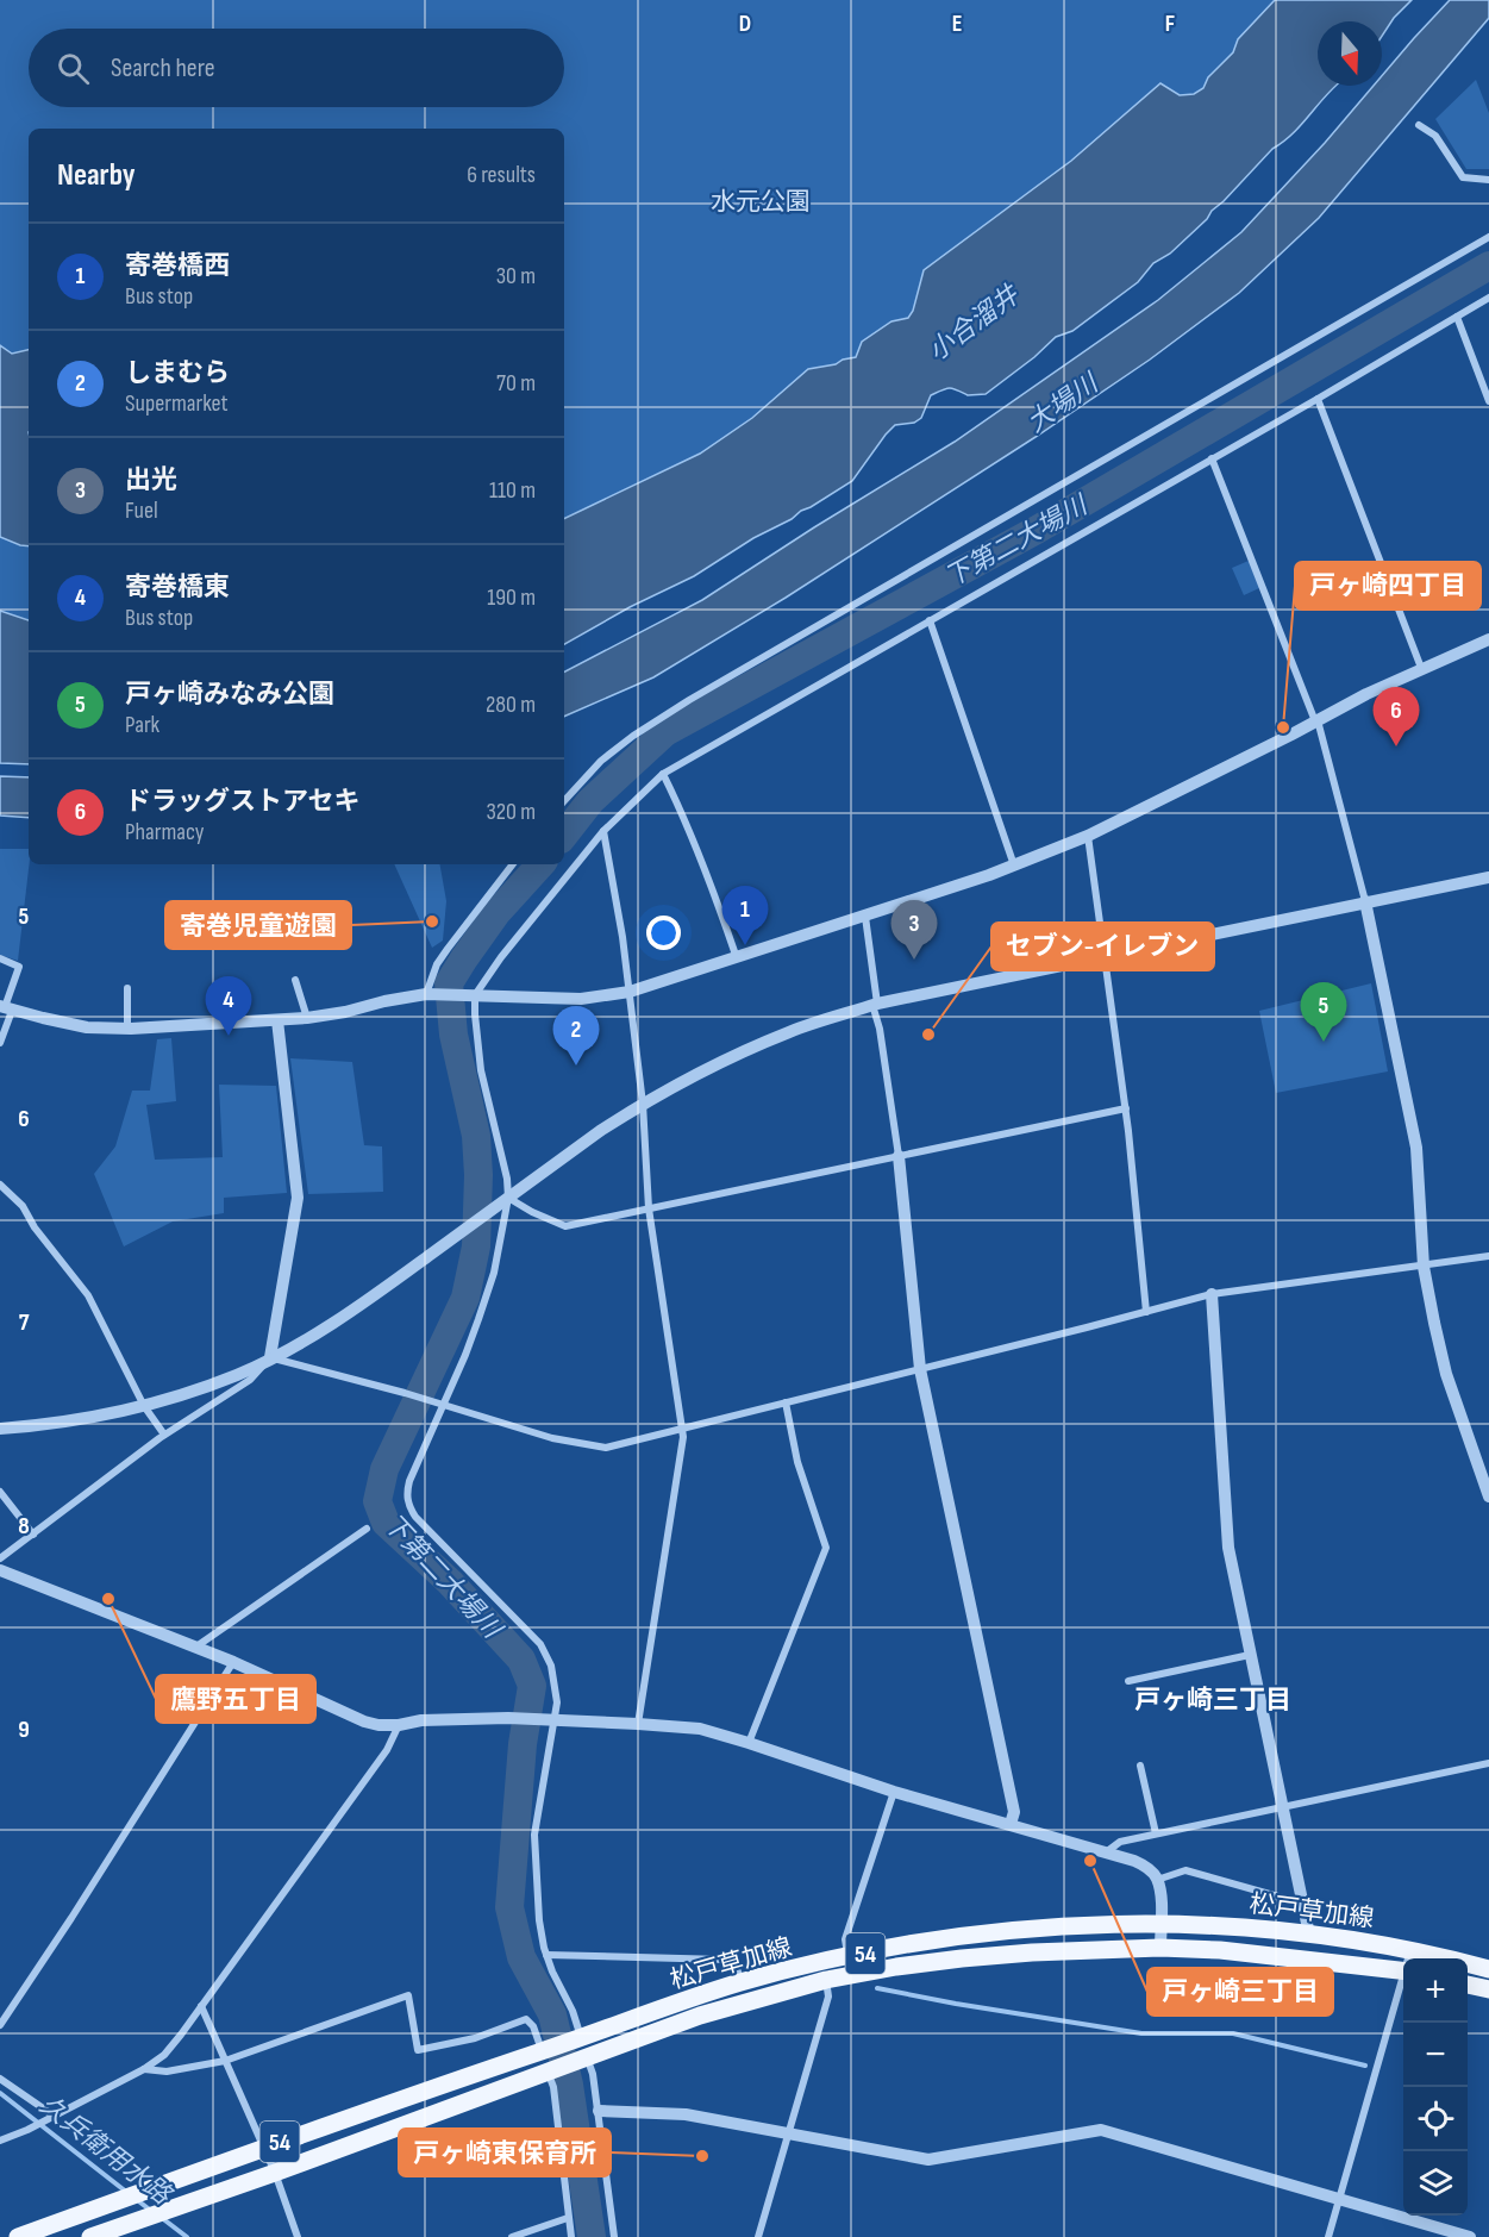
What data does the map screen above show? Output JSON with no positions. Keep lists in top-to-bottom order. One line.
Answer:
{"streets":{"main road":["松戸草加線","54"]},"districts":["戸ヶ崎三丁目"],"water":["小合溜井","大場川","下第二大場川","久兵衛用水路"],"parks":["水元公園"],"places":["戸ヶ崎四丁目","寄巻児童遊園","セブン-イレブン","鷹野五丁目","戸ヶ崎三丁目","戸ヶ崎東保育所"],"north":"bottom","page":{"search":"Search here","heading":["Nearby","6 results"],"list":[{"mark":"1","name":"寄巻橋西","note":"Bus stop","value":"30 m"},{"mark":"2","name":"しまむら","note":"Supermarket","value":"70 m"},{"mark":"3","name":"出光","note":"Fuel","value":"110 m"},{"mark":"4","name":"寄巻橋東","note":"Bus stop","value":"190 m"},{"mark":"5","name":"戸ヶ崎みなみ公園","note":"Park","value":"280 m"},{"mark":"6","name":"ドラッグストアセキ","note":"Pharmacy","value":"320 m"}],"pins":["6","1","3","4","5","2"],"map_buttons":["+","−"]},"grid":{"columns":["D","E","F"],"rows":["5","6","7","8","9"]}}
